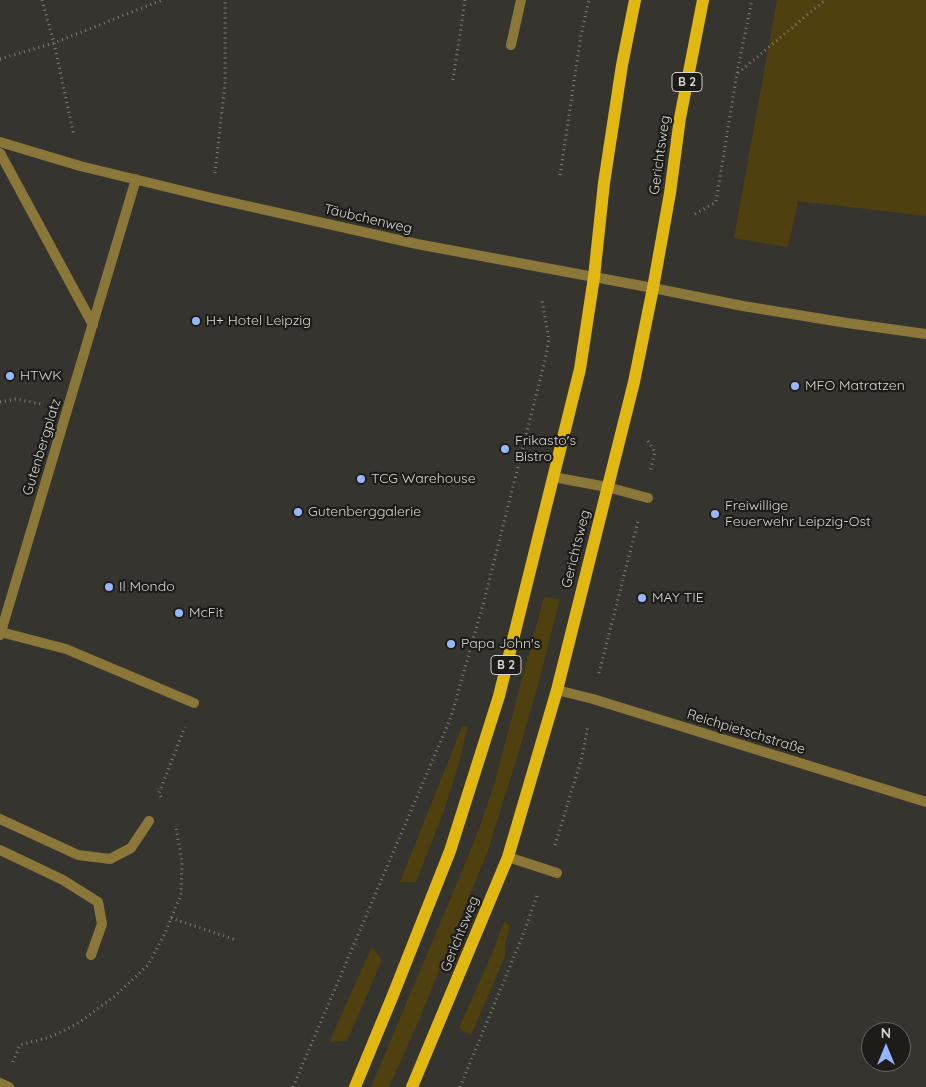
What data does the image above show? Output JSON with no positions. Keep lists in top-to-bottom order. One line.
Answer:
{"streets":{"main road":["B 2","Gerichtsweg"],"street":["Täubchenweg","Gutenbergplatz","Reichpietschstraße"]},"crossings":[["B 2","Täubchenweg"],["Gerichtsweg","Täubchenweg"],["Gerichtsweg","Reichpietschstraße"],["Täubchenweg","Gutenbergplatz"]],"places":["H+ Hotel Leipzig","HTWK","MFO Matratzen","Frikasto's Bistro","TCG Warehouse","Gutenberggalerie","Freiwillige Feuerwehr Leipzig-Ost","Il Mondo","MAY TIE","McFit","Papa John's"],"north":"top"}
